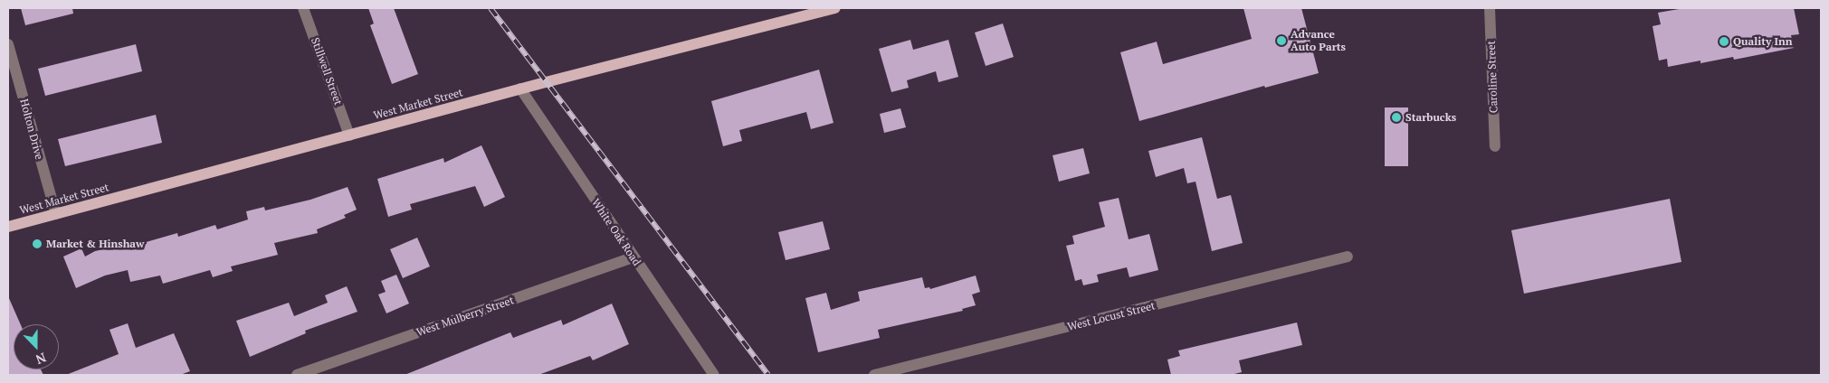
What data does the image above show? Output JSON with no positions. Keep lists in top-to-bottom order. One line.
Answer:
{"streets":{"main road":["West Market Street"],"street":["Stillwell Street","Caroline Street","Holton Drive","White Oak Road","West Mulberry Street","West Locust Street"]},"crossings":[["Stillwell Street","West Market Street"],["West Market Street","Holton Drive"],["West Market Street","White Oak Road"],["White Oak Road","West Mulberry Street"]],"places":["Advance Auto Parts","Quality Inn","Starbucks","Market & Hinshaw"],"north":"bottom"}
